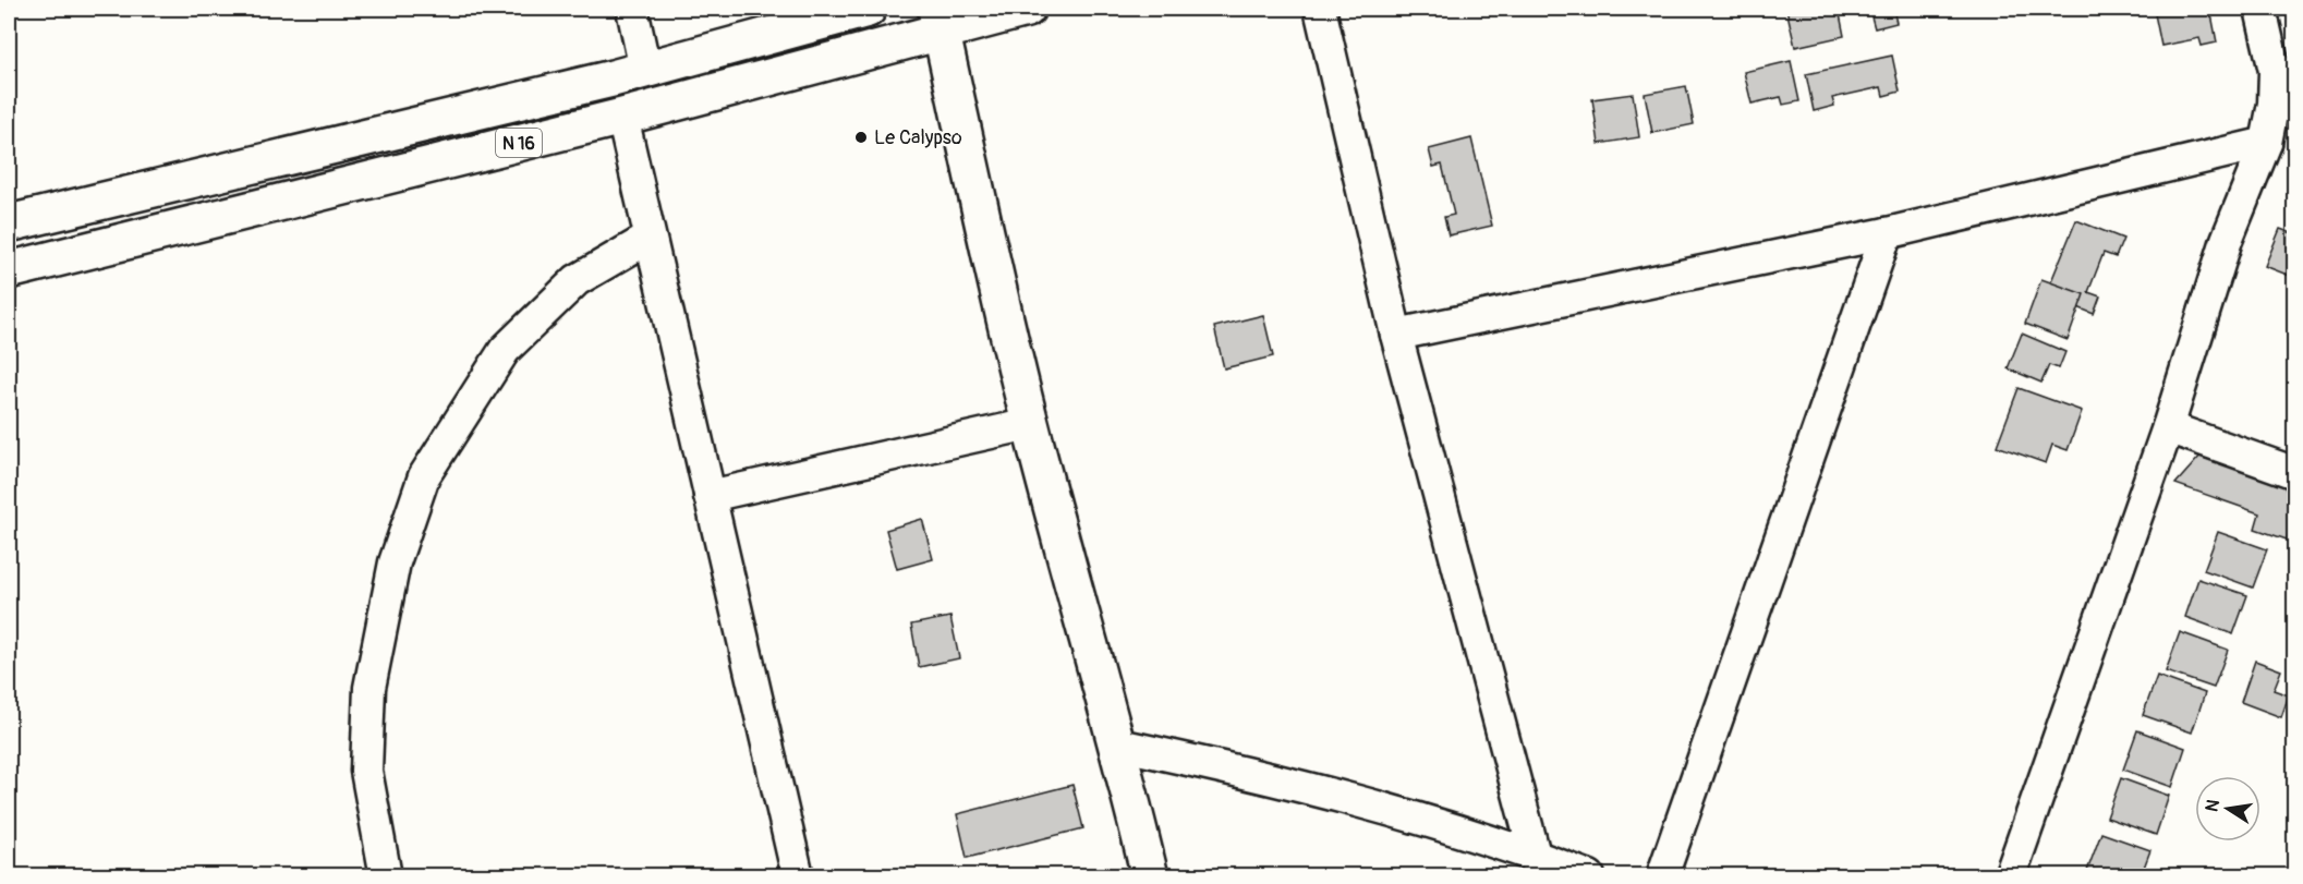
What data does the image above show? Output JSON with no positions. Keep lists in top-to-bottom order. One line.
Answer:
{"streets":{"main road":["N 16"]},"places":["Le Calypso"],"north":"left"}
